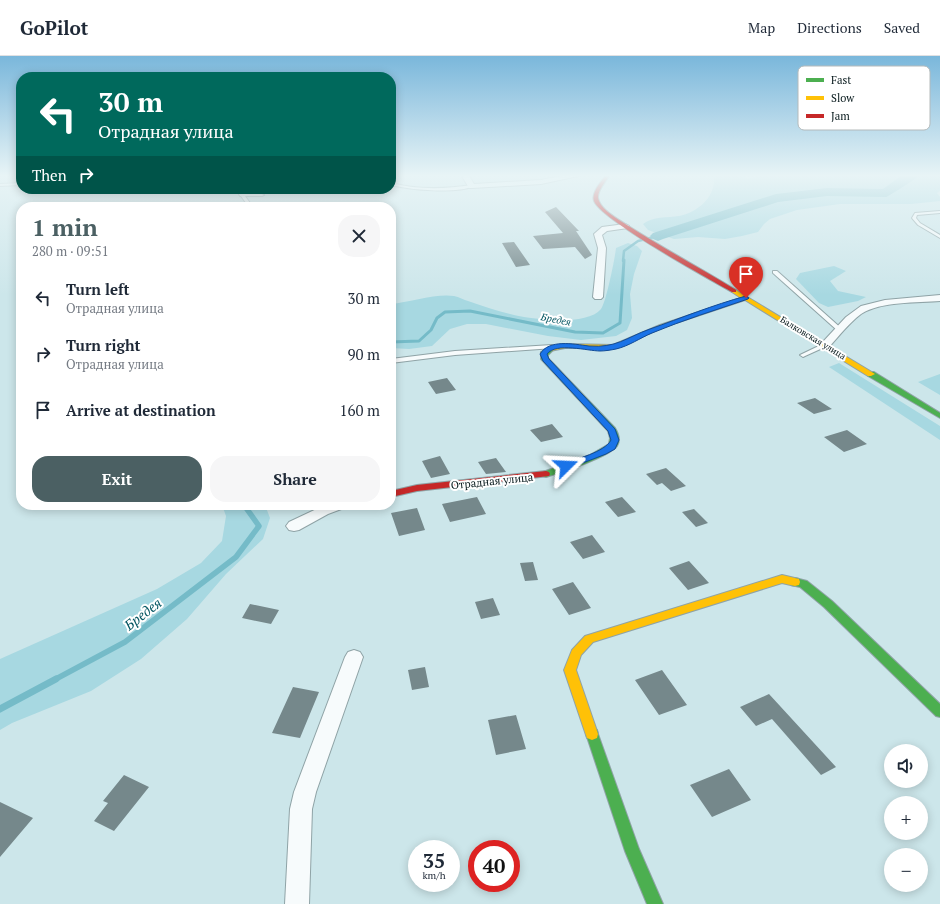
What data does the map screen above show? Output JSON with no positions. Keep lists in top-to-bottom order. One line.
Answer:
{"streets":{"street":["Балковская улица","Отрадная улица"]},"water":["Бредея"],"legend":["Fast","Slow","Jam"],"page":{"header":"GoPilot","nav":["Map","Directions","Saved"],"turn":["30 m","Отрадная улица"],"then":"Then","heading":["1 min","280 m · 09:51"],"list":[{"name":"Turn left","note":"Отрадная улица","value":"30 m"},{"name":"Turn right","note":"Отрадная улица","value":"90 m"},{"name":"Arrive at destination","value":"160 m"}],"buttons":["Exit","Share"],"map_buttons":["+","−"],"speed":"35 km/h","limit":"40"}}
